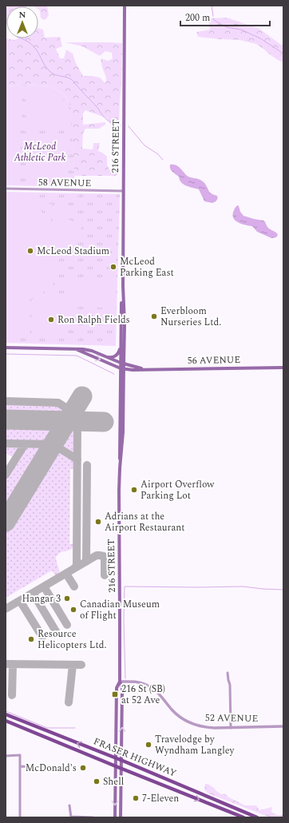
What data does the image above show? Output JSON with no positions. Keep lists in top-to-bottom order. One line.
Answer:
{"streets":{"main road":["216 STREET","56 AVENUE","FRASER HIGHWAY"],"street":["58 AVENUE","52 AVENUE"]},"crossings":[["216 STREET","58 AVENUE"],["216 STREET","56 AVENUE"],["216 STREET","52 AVENUE"],["216 STREET","FRASER HIGHWAY"]],"parks":["McLeod Athletic Park"],"places":{"other":["McLeod Stadium","McLeod Parking East","Everbloom Nurseries Ltd.","Ron Ralph Fields","Airport Overflow Parking Lot","Adrians at the Airport Restaurant","Hangar 3","Canadian Museum of Flight","Resource Helicopters Ltd.","Travelodge by Wyndham Langley","McDonald's","Shell","7-Eleven"],"transit":["216 St (SB) at 52 Ave"]},"scale_bar":"200 m","north":"top"}
